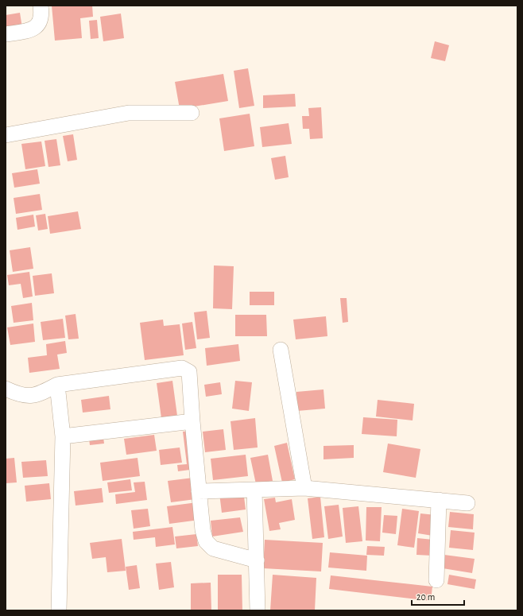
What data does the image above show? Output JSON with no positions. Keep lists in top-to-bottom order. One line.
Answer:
{"scale_bar":"20 m"}
